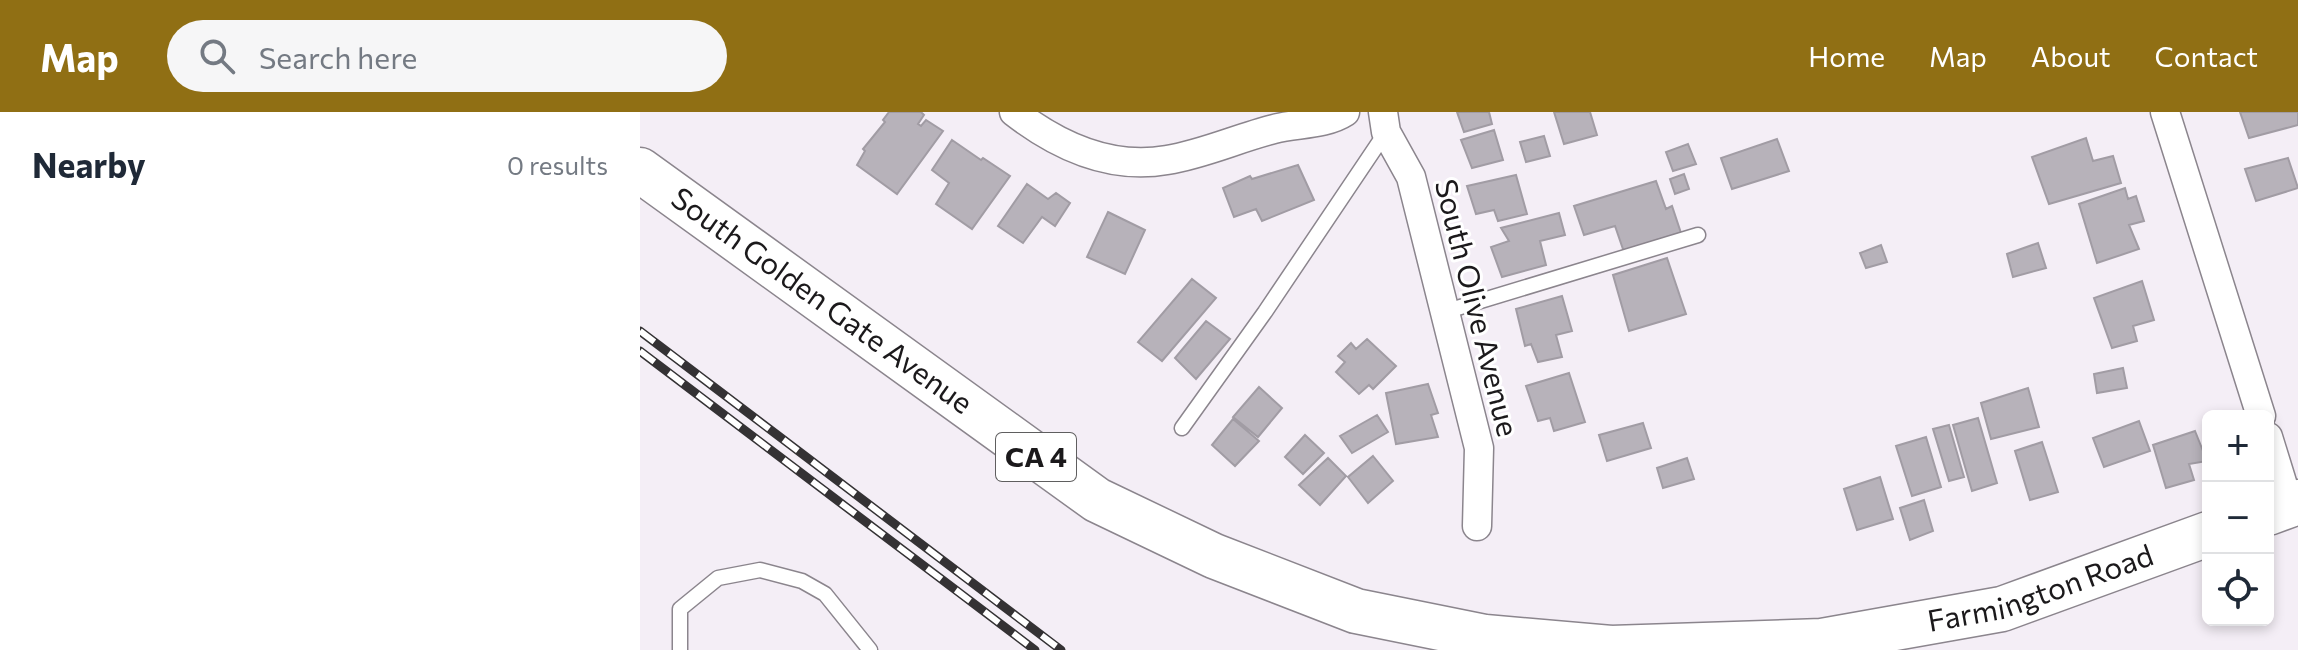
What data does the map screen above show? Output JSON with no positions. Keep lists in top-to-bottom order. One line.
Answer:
{"streets":{"main road":["South Golden Gate Avenue","CA 4","Farmington Road"],"street":["South Olive Avenue"]},"crossings":[["South Golden Gate Avenue","Farmington Road"]],"page":{"header":"Map","search":"Search here","nav":["Home","Map","About","Contact"],"heading":["Nearby","0 results"],"map_buttons":["+","−"]}}
